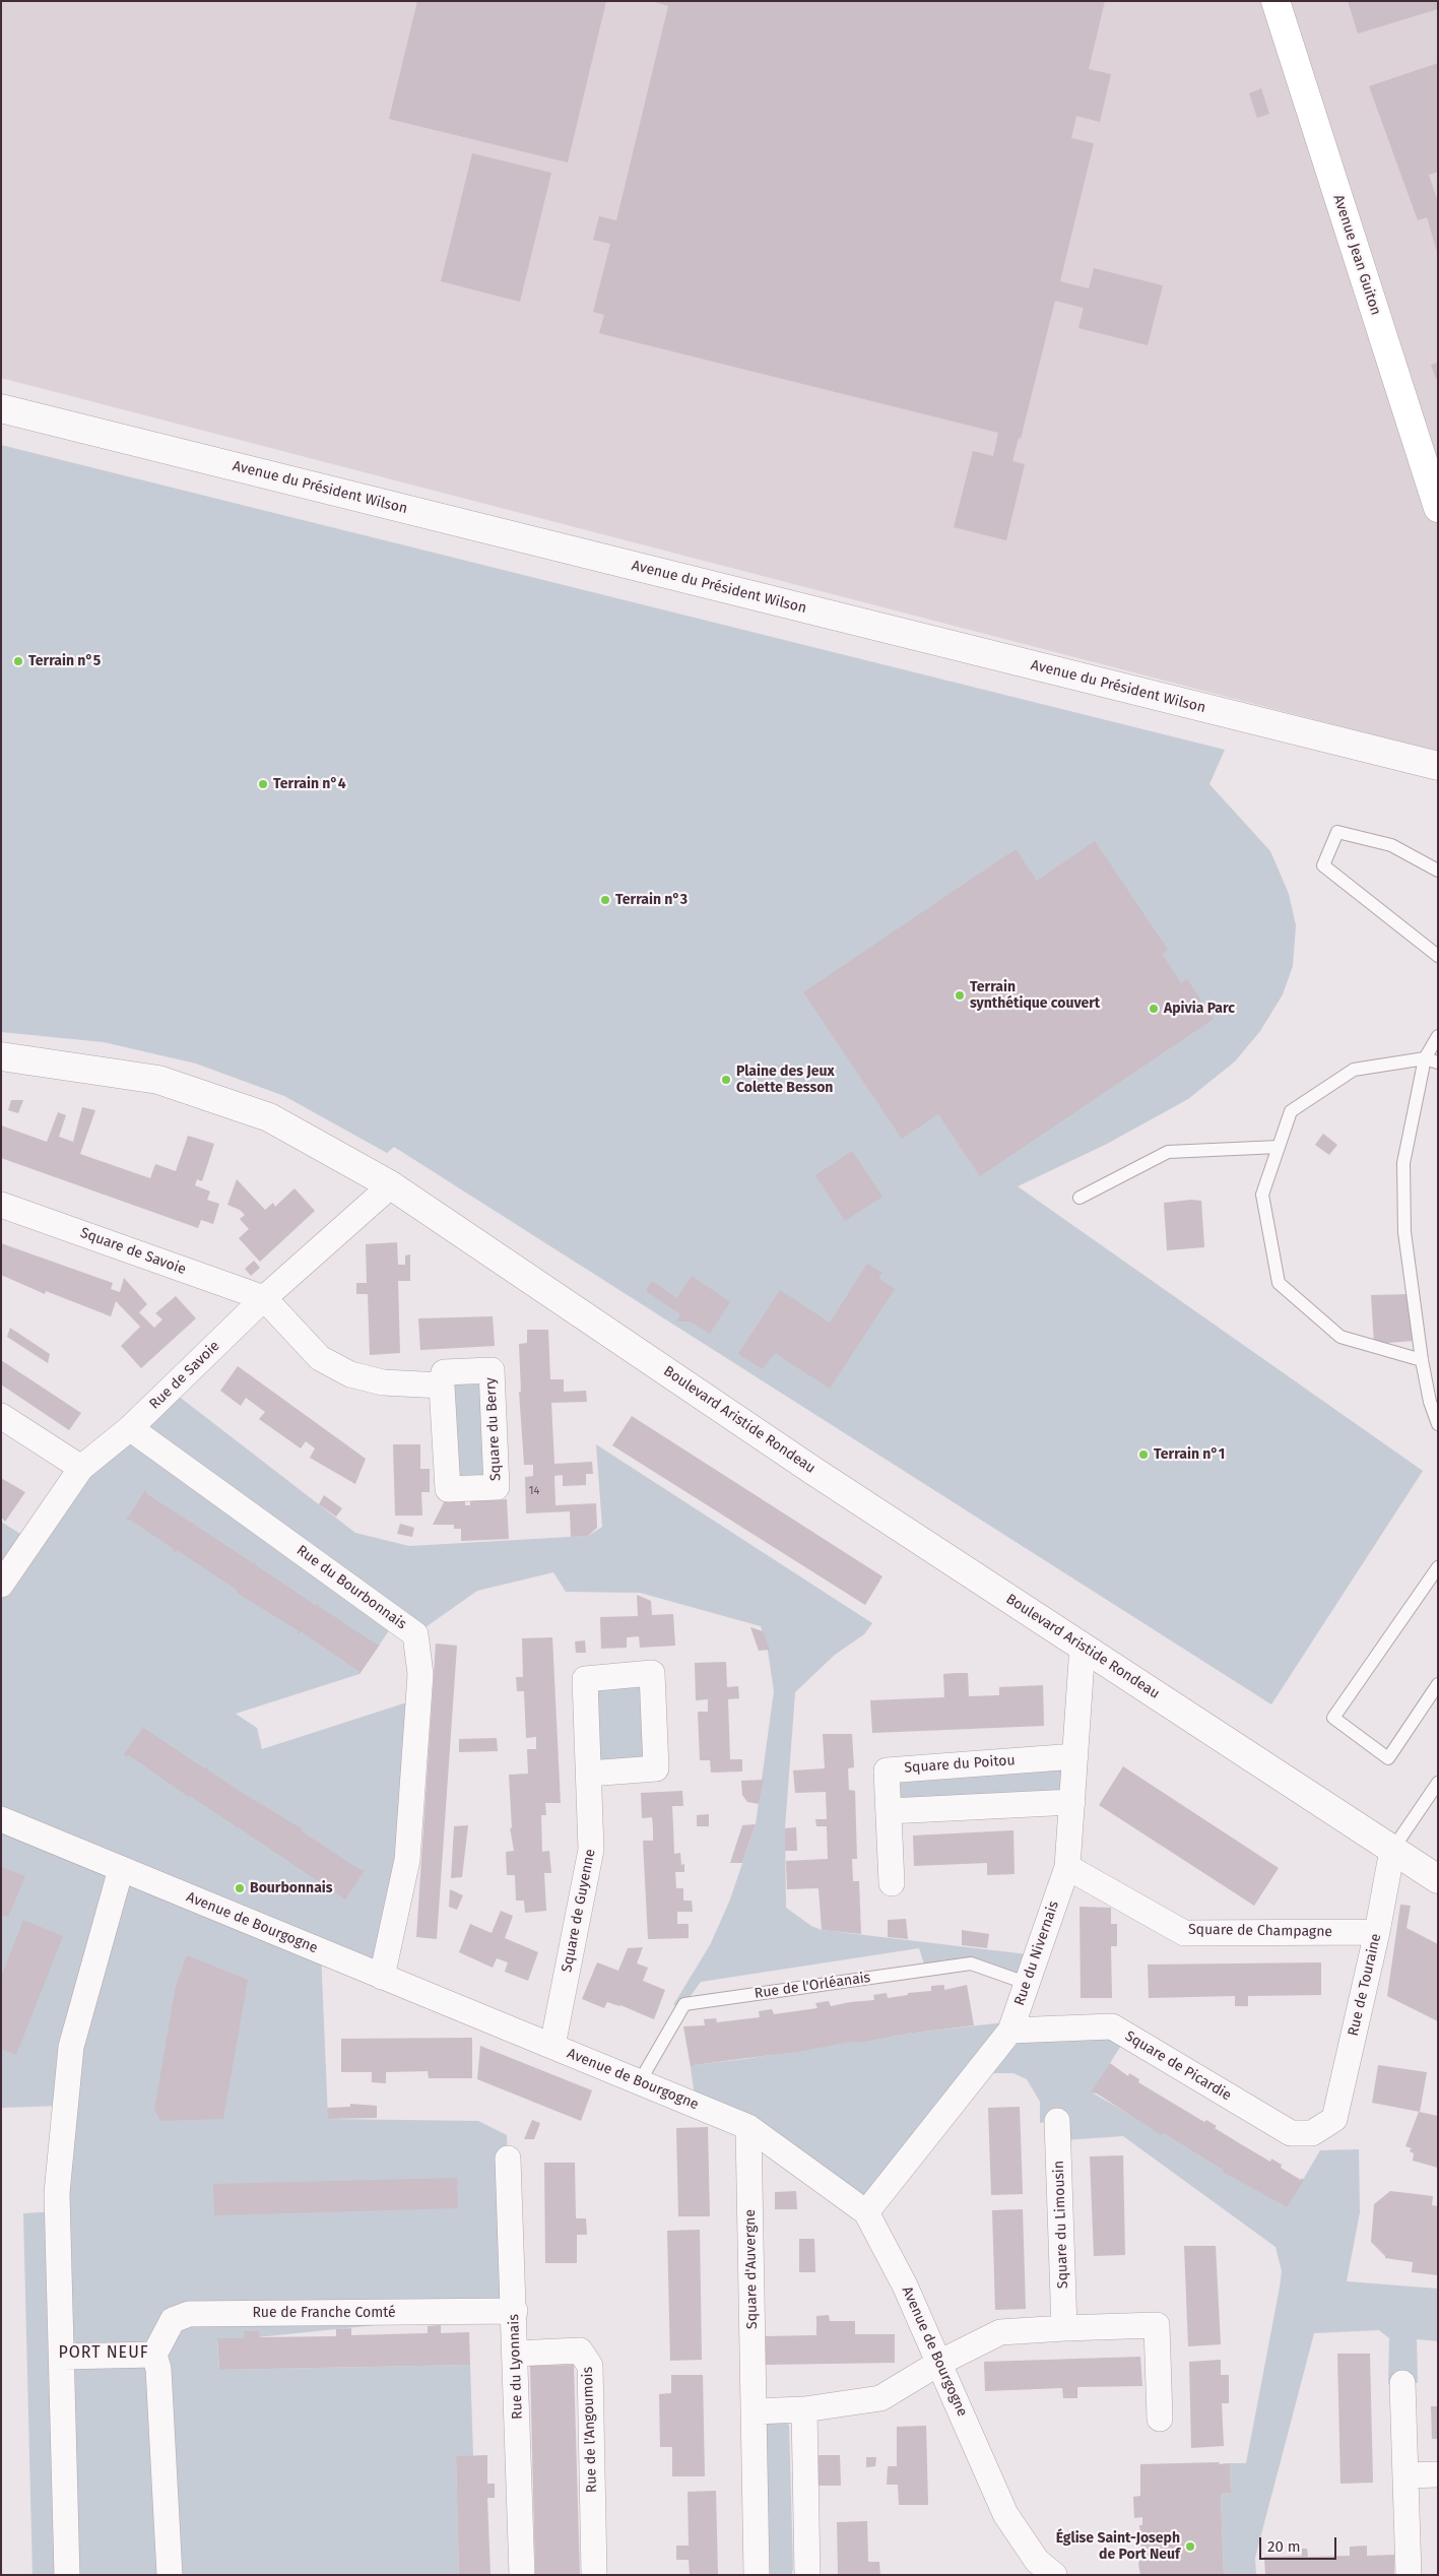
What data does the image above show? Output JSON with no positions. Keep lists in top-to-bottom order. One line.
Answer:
{"streets":{"main road":["Avenue Jean Guiton"],"street":["Avenue du Président Wilson","Square de Savoie","Rue de Savoie","Boulevard Aristide Rondeau","Square du Berry","Rue du Bourbonnais","Square du Poitou","Square de Guyenne","Avenue de Bourgogne","Square de Champagne","Rue du Nivernais","Rue de Touraine","Square de Picardie","Square du Limousin","Square d'Auvergne","Rue de Franche Comté","Rue du Lyonnais","Rue de l'Angoumois"],"lane":["Rue de l'Orléanais"]},"crossings":[["Square de Savoie","Rue de Savoie"],["Rue de Savoie","Boulevard Aristide Rondeau"],["Rue de Savoie","Rue du Bourbonnais"],["Boulevard Aristide Rondeau","Rue du Nivernais"],["Boulevard Aristide Rondeau","Rue de Touraine"],["Rue du Bourbonnais","Avenue de Bourgogne"],["Square du Poitou","Rue du Nivernais"],["Square de Guyenne","Avenue de Bourgogne"],["Avenue de Bourgogne","Rue du Nivernais"],["Avenue de Bourgogne","Rue de l'Orléanais"],["Avenue de Bourgogne","Square d'Auvergne"],["Square de Champagne","Rue du Nivernais"],["Square de Champagne","Rue de Touraine"],["Rue du Nivernais","Rue de l'Orléanais"],["Rue du Nivernais","Square de Picardie"],["Rue de Touraine","Square de Picardie"],["Rue de Franche Comté","Rue du Lyonnais"],["Rue du Lyonnais","Rue de l'Angoumois"]],"districts":["PORT NEUF"],"places":["Terrain n°5","Terrain n°4","Terrain n°3","Terrain synthétique couvert","Apivia Parc","Plaine des Jeux Colette Besson","Terrain n°1","Bourbonnais","Église Saint-Joseph de Port Neuf"],"house_numbers":["14"],"scale_bar":"20 m"}
